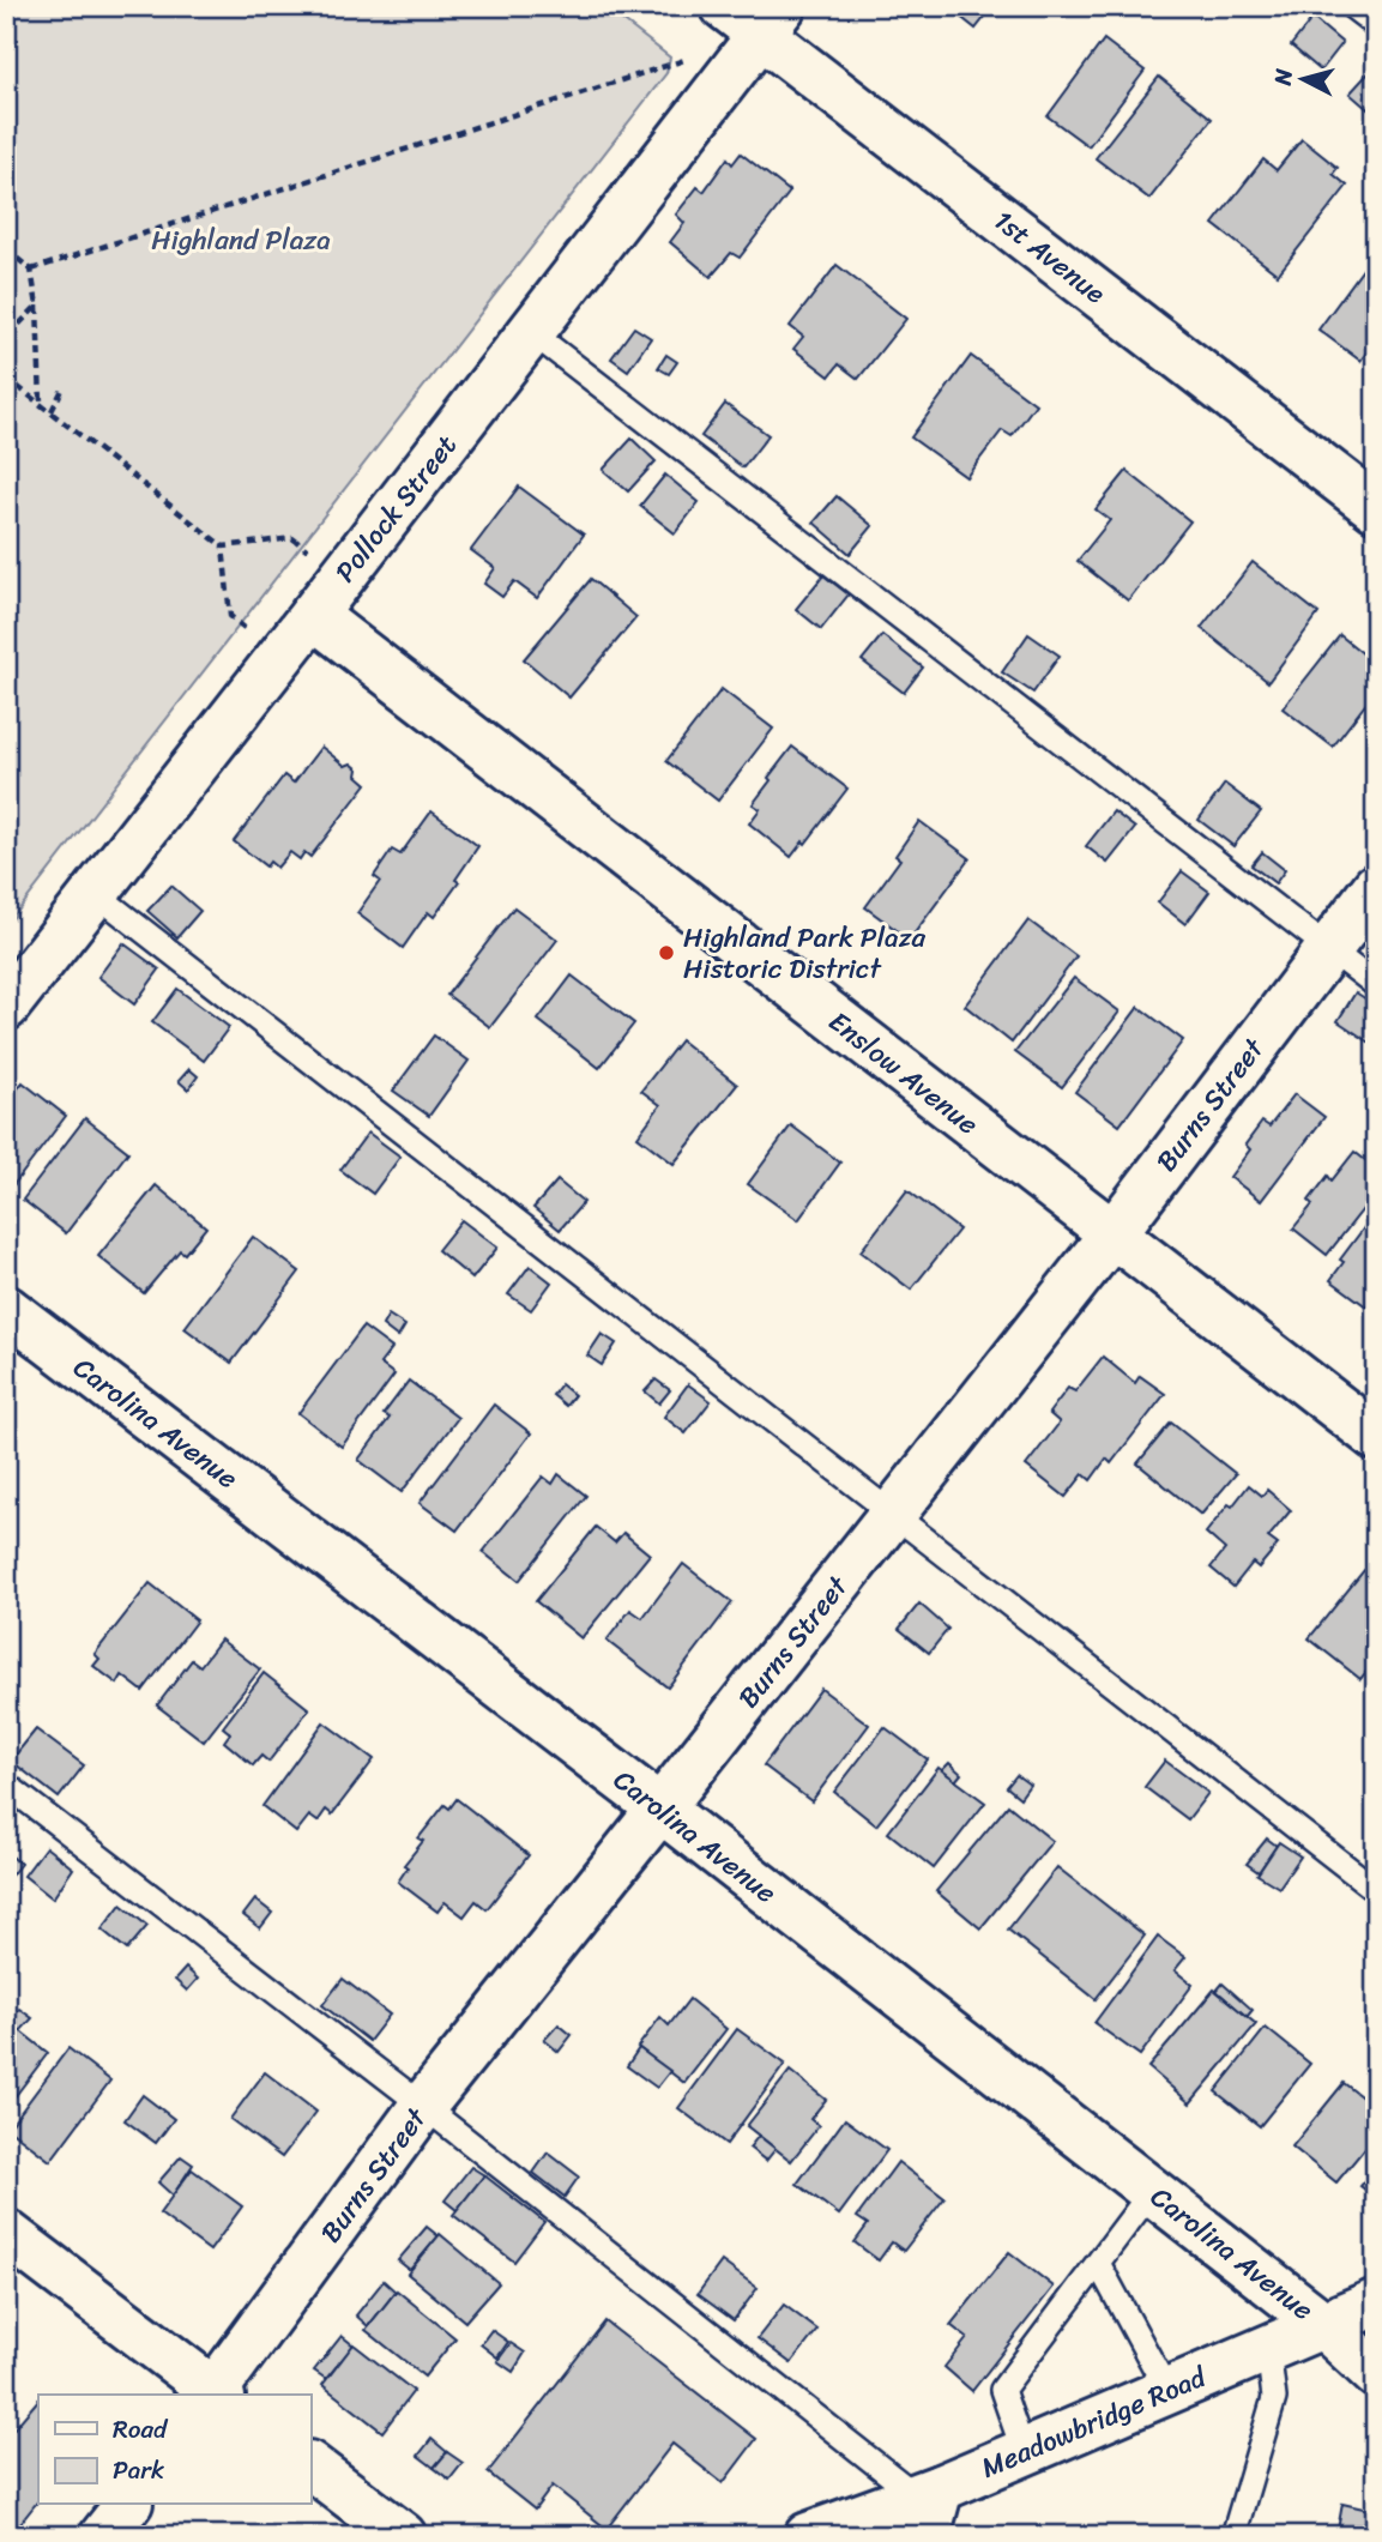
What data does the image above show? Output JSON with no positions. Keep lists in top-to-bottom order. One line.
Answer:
{"streets":{"street":["1st Avenue","Pollock Street","Enslow Avenue","Burns Street","Carolina Avenue","Meadowbridge Road"]},"crossings":[["1st Avenue","Pollock Street"],["Pollock Street","Enslow Avenue"],["Enslow Avenue","Burns Street"],["Burns Street","Carolina Avenue"],["Carolina Avenue","Meadowbridge Road"]],"parks":["Highland Plaza"],"places":["Highland Park Plaza Historic District"],"legend":["Road","Park"],"north":"left"}
